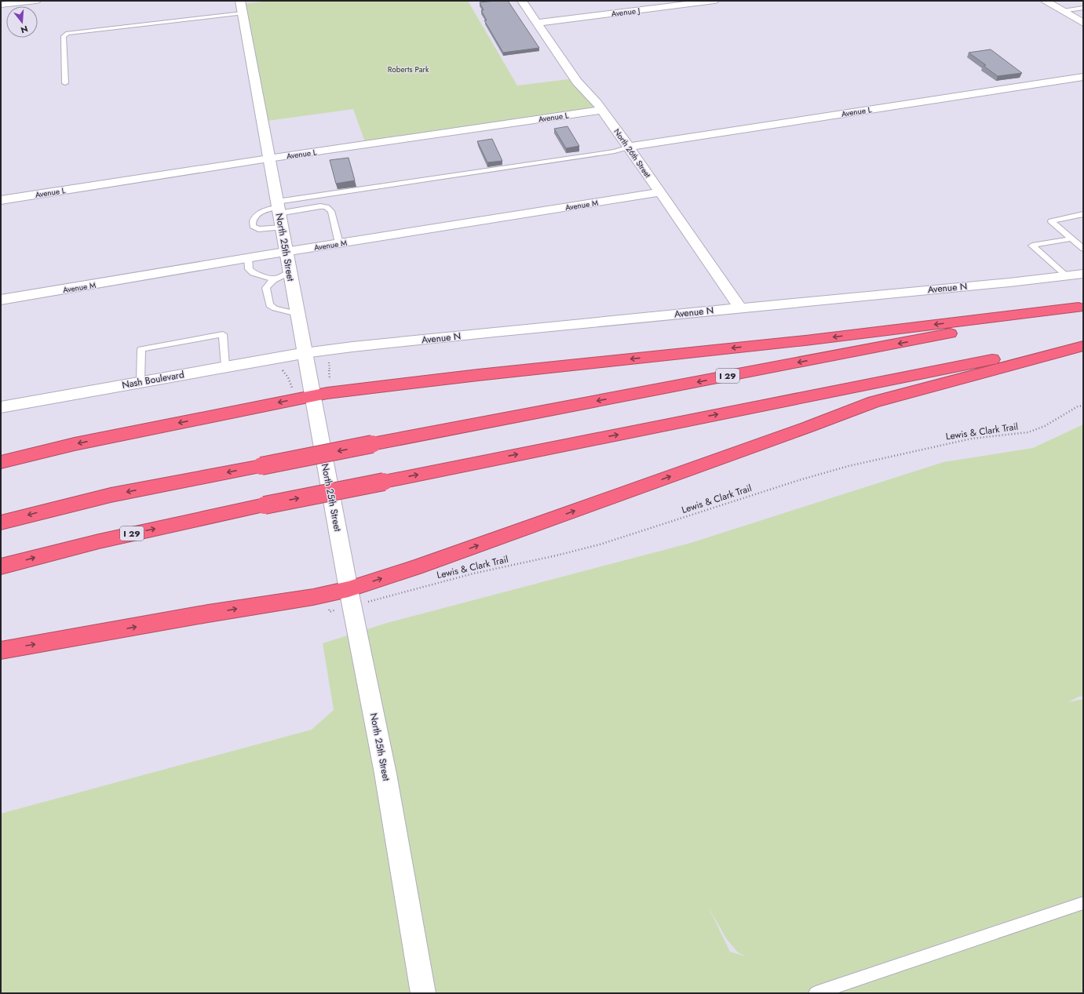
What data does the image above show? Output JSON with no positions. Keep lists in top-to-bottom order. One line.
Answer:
{"streets":{"highway":["I 29"],"street":["Avenue J","Avenue L","North 26th Street","Avenue M","North 25th Street","Avenue N","Nash Boulevard"],"path":["Lewis & Clark Trail"]},"crossings":[["Avenue J","North 26th Street"],["Avenue L","North 26th Street"],["Avenue L","North 25th Street"],["North 26th Street","Avenue M"],["North 26th Street","Avenue N"],["Avenue M","North 25th Street"],["North 25th Street","Avenue N"],["North 25th Street","Nash Boulevard"],["North 25th Street","Lewis & Clark Trail"],["Avenue N","Nash Boulevard"]],"parks":["Roberts Park"],"north":"bottom"}
